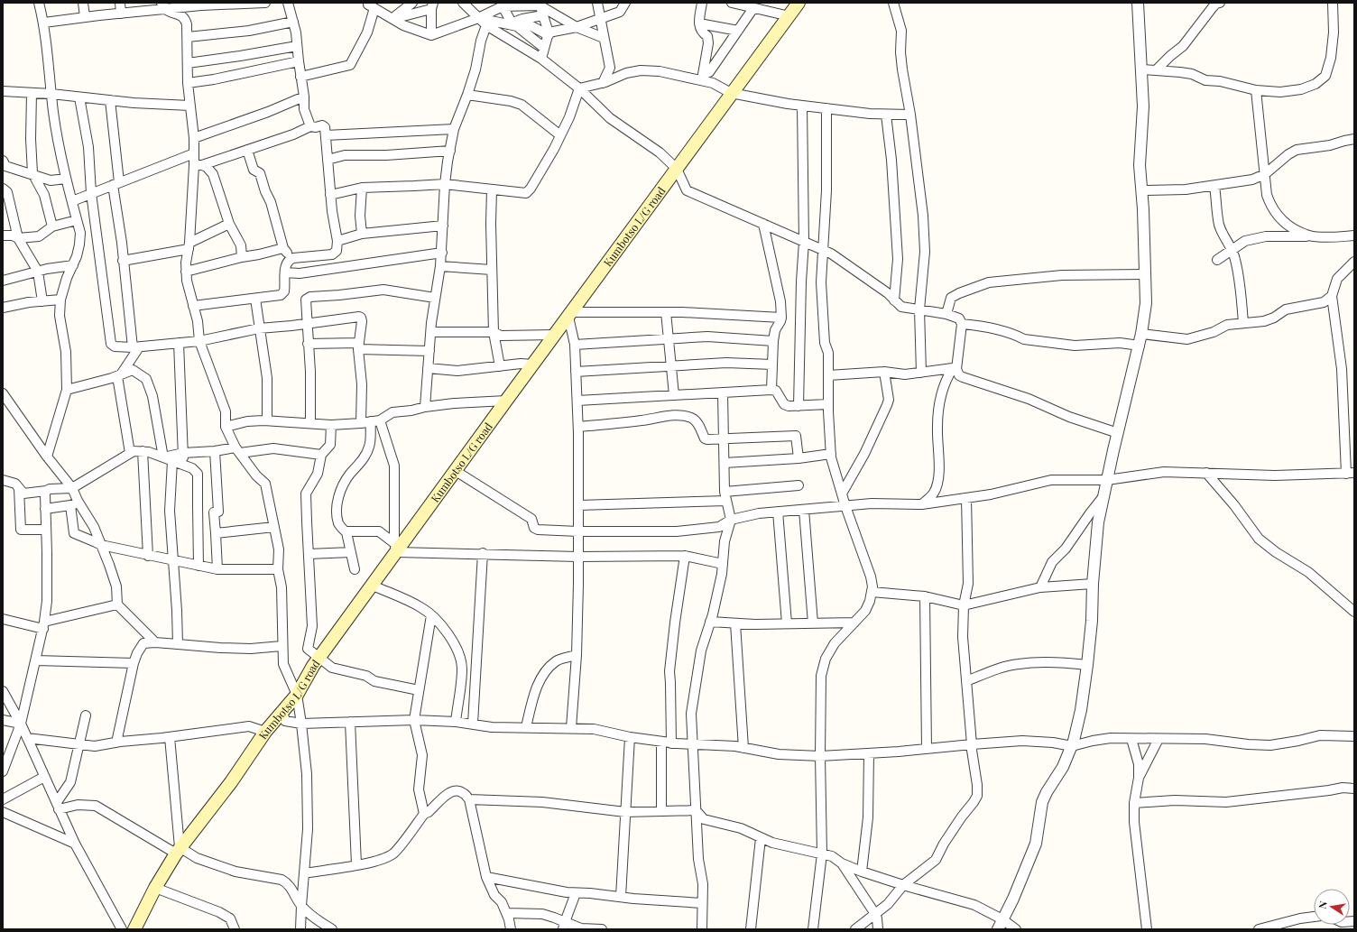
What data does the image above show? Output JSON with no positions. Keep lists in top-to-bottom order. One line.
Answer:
{"streets":{"main road":["Kumbotso L/G road"]},"north":"left"}
